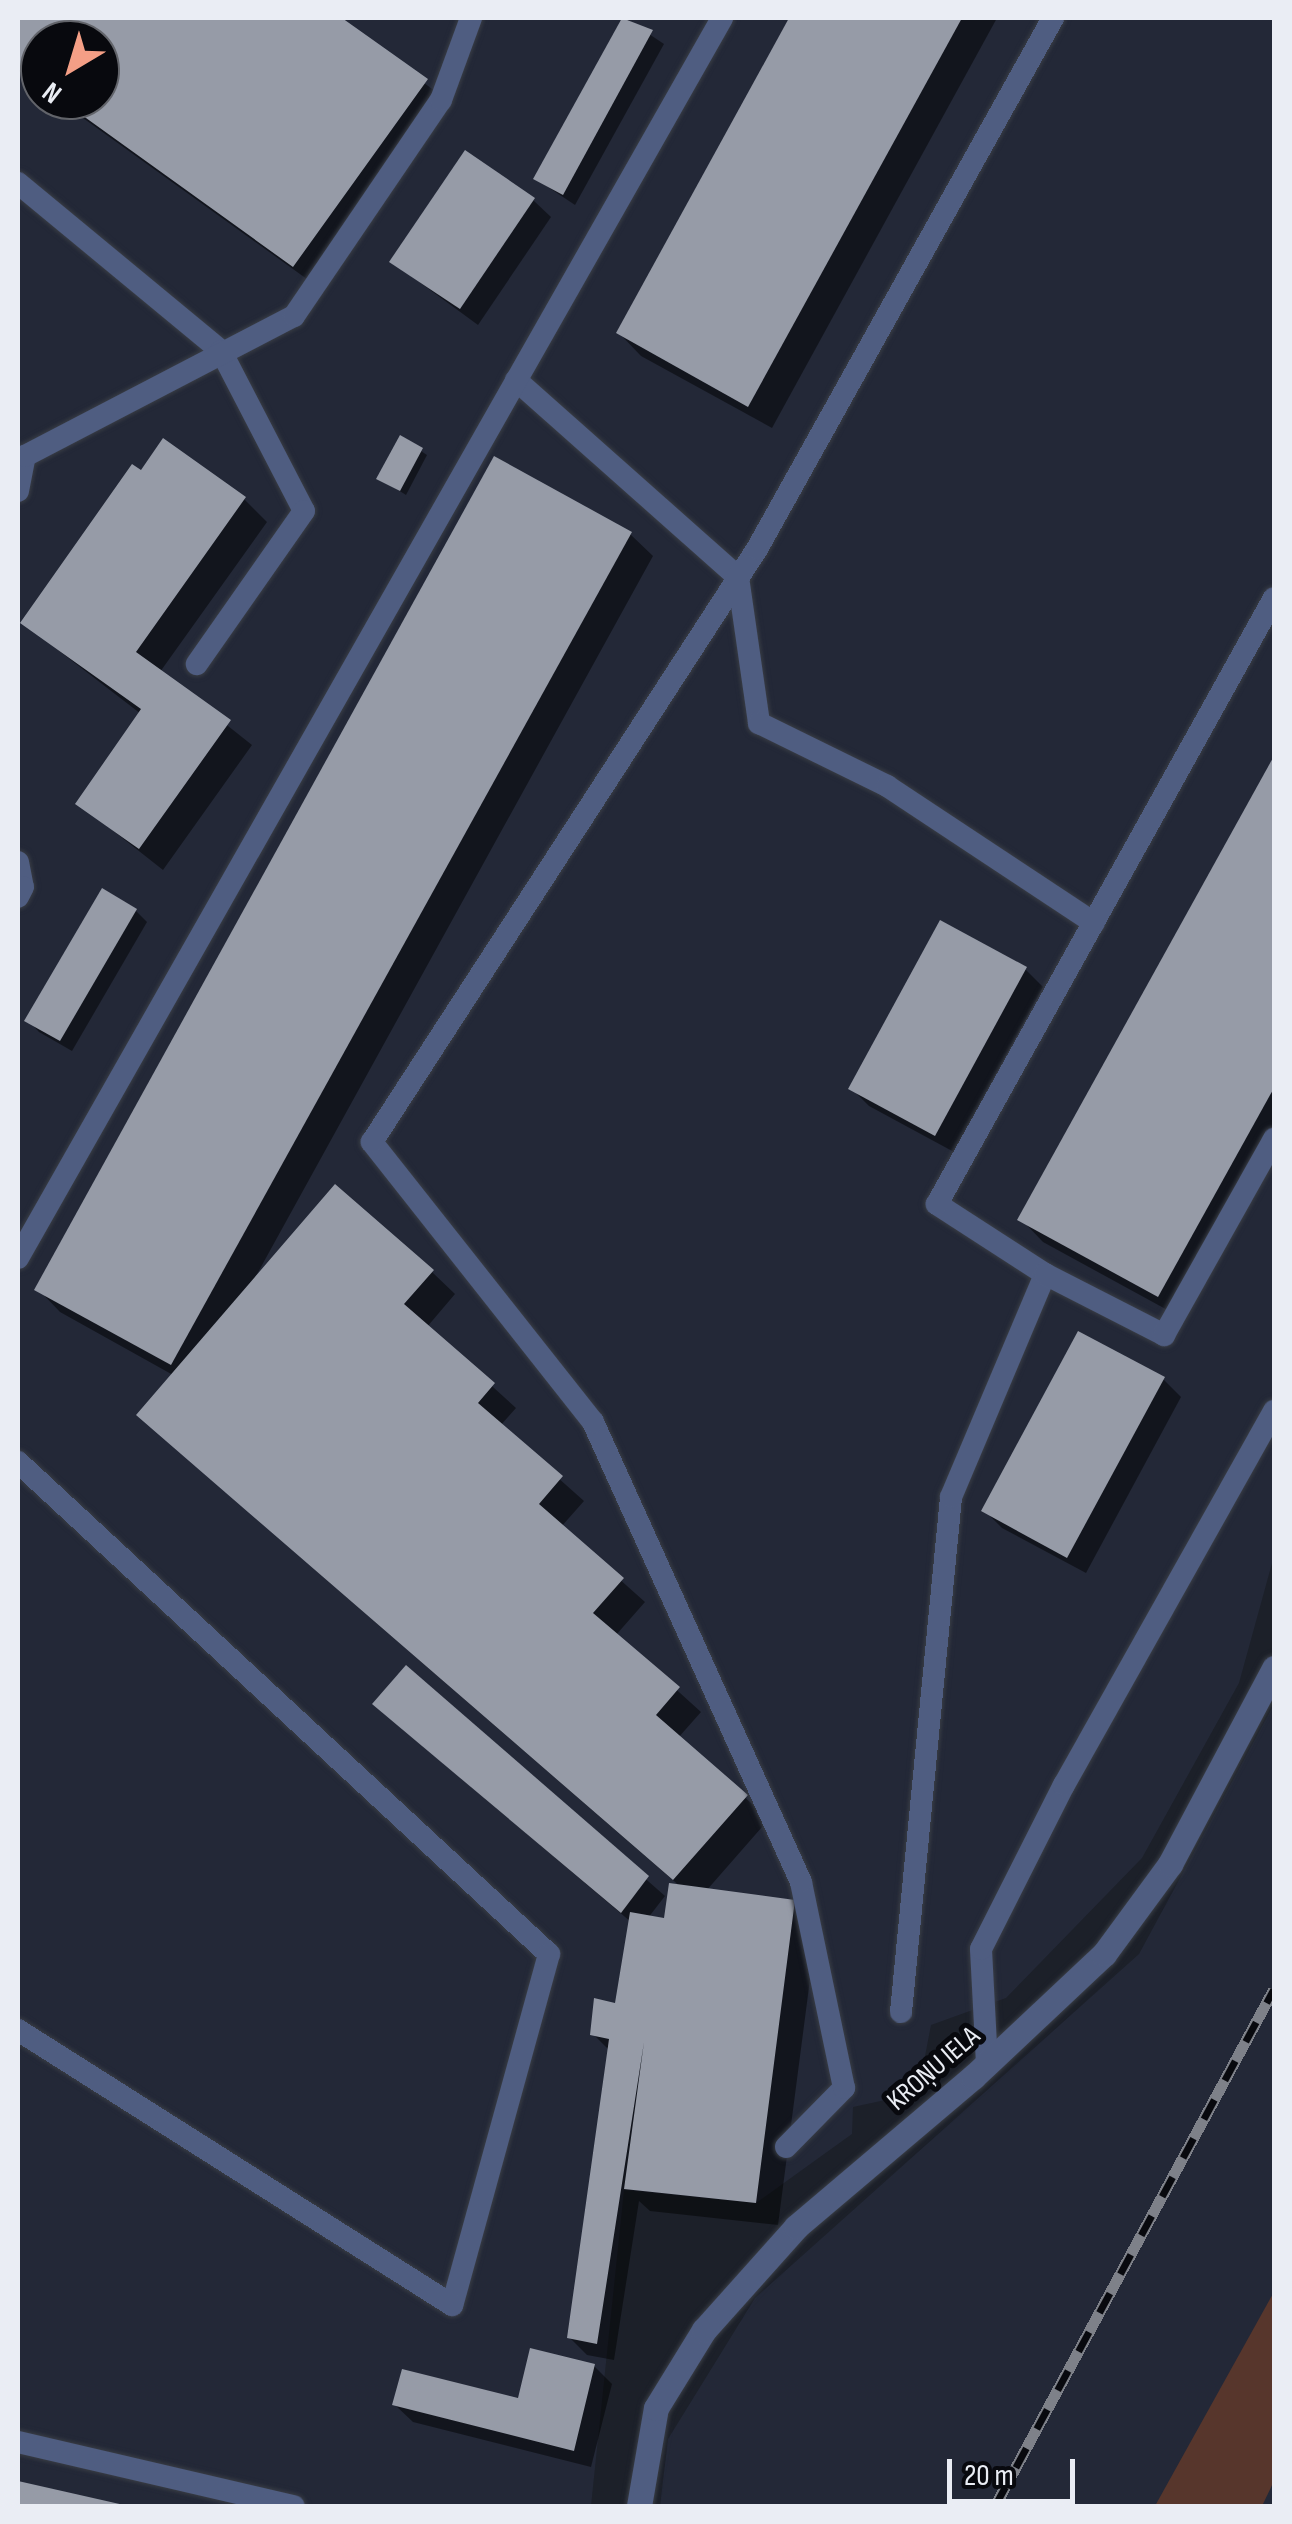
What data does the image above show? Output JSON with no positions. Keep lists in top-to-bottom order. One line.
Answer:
{"streets":{"street":["KROŅU IELA"]},"scale_bar":"20 m","north":"bottom left"}
